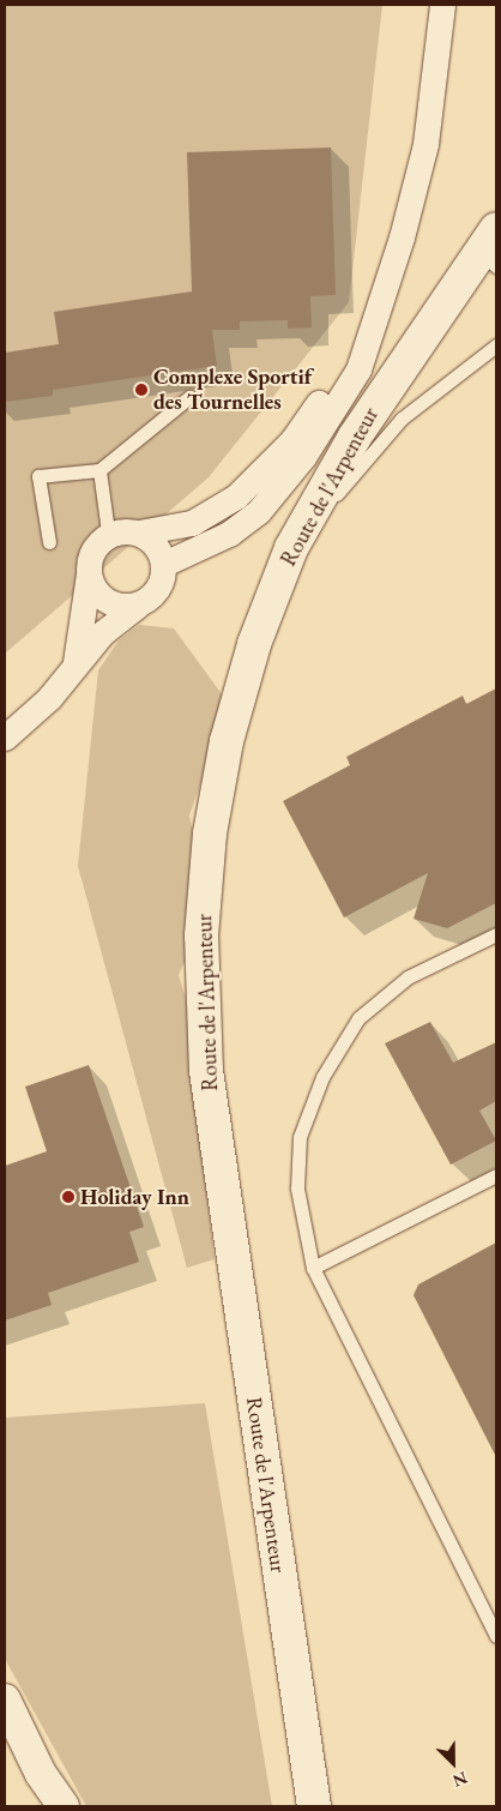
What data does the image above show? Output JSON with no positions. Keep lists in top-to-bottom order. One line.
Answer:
{"streets":{"main road":["Route de l'Arpenteur"]},"places":["Complexe Sportif des Tournelles","Holiday Inn"],"north":"bottom right"}
